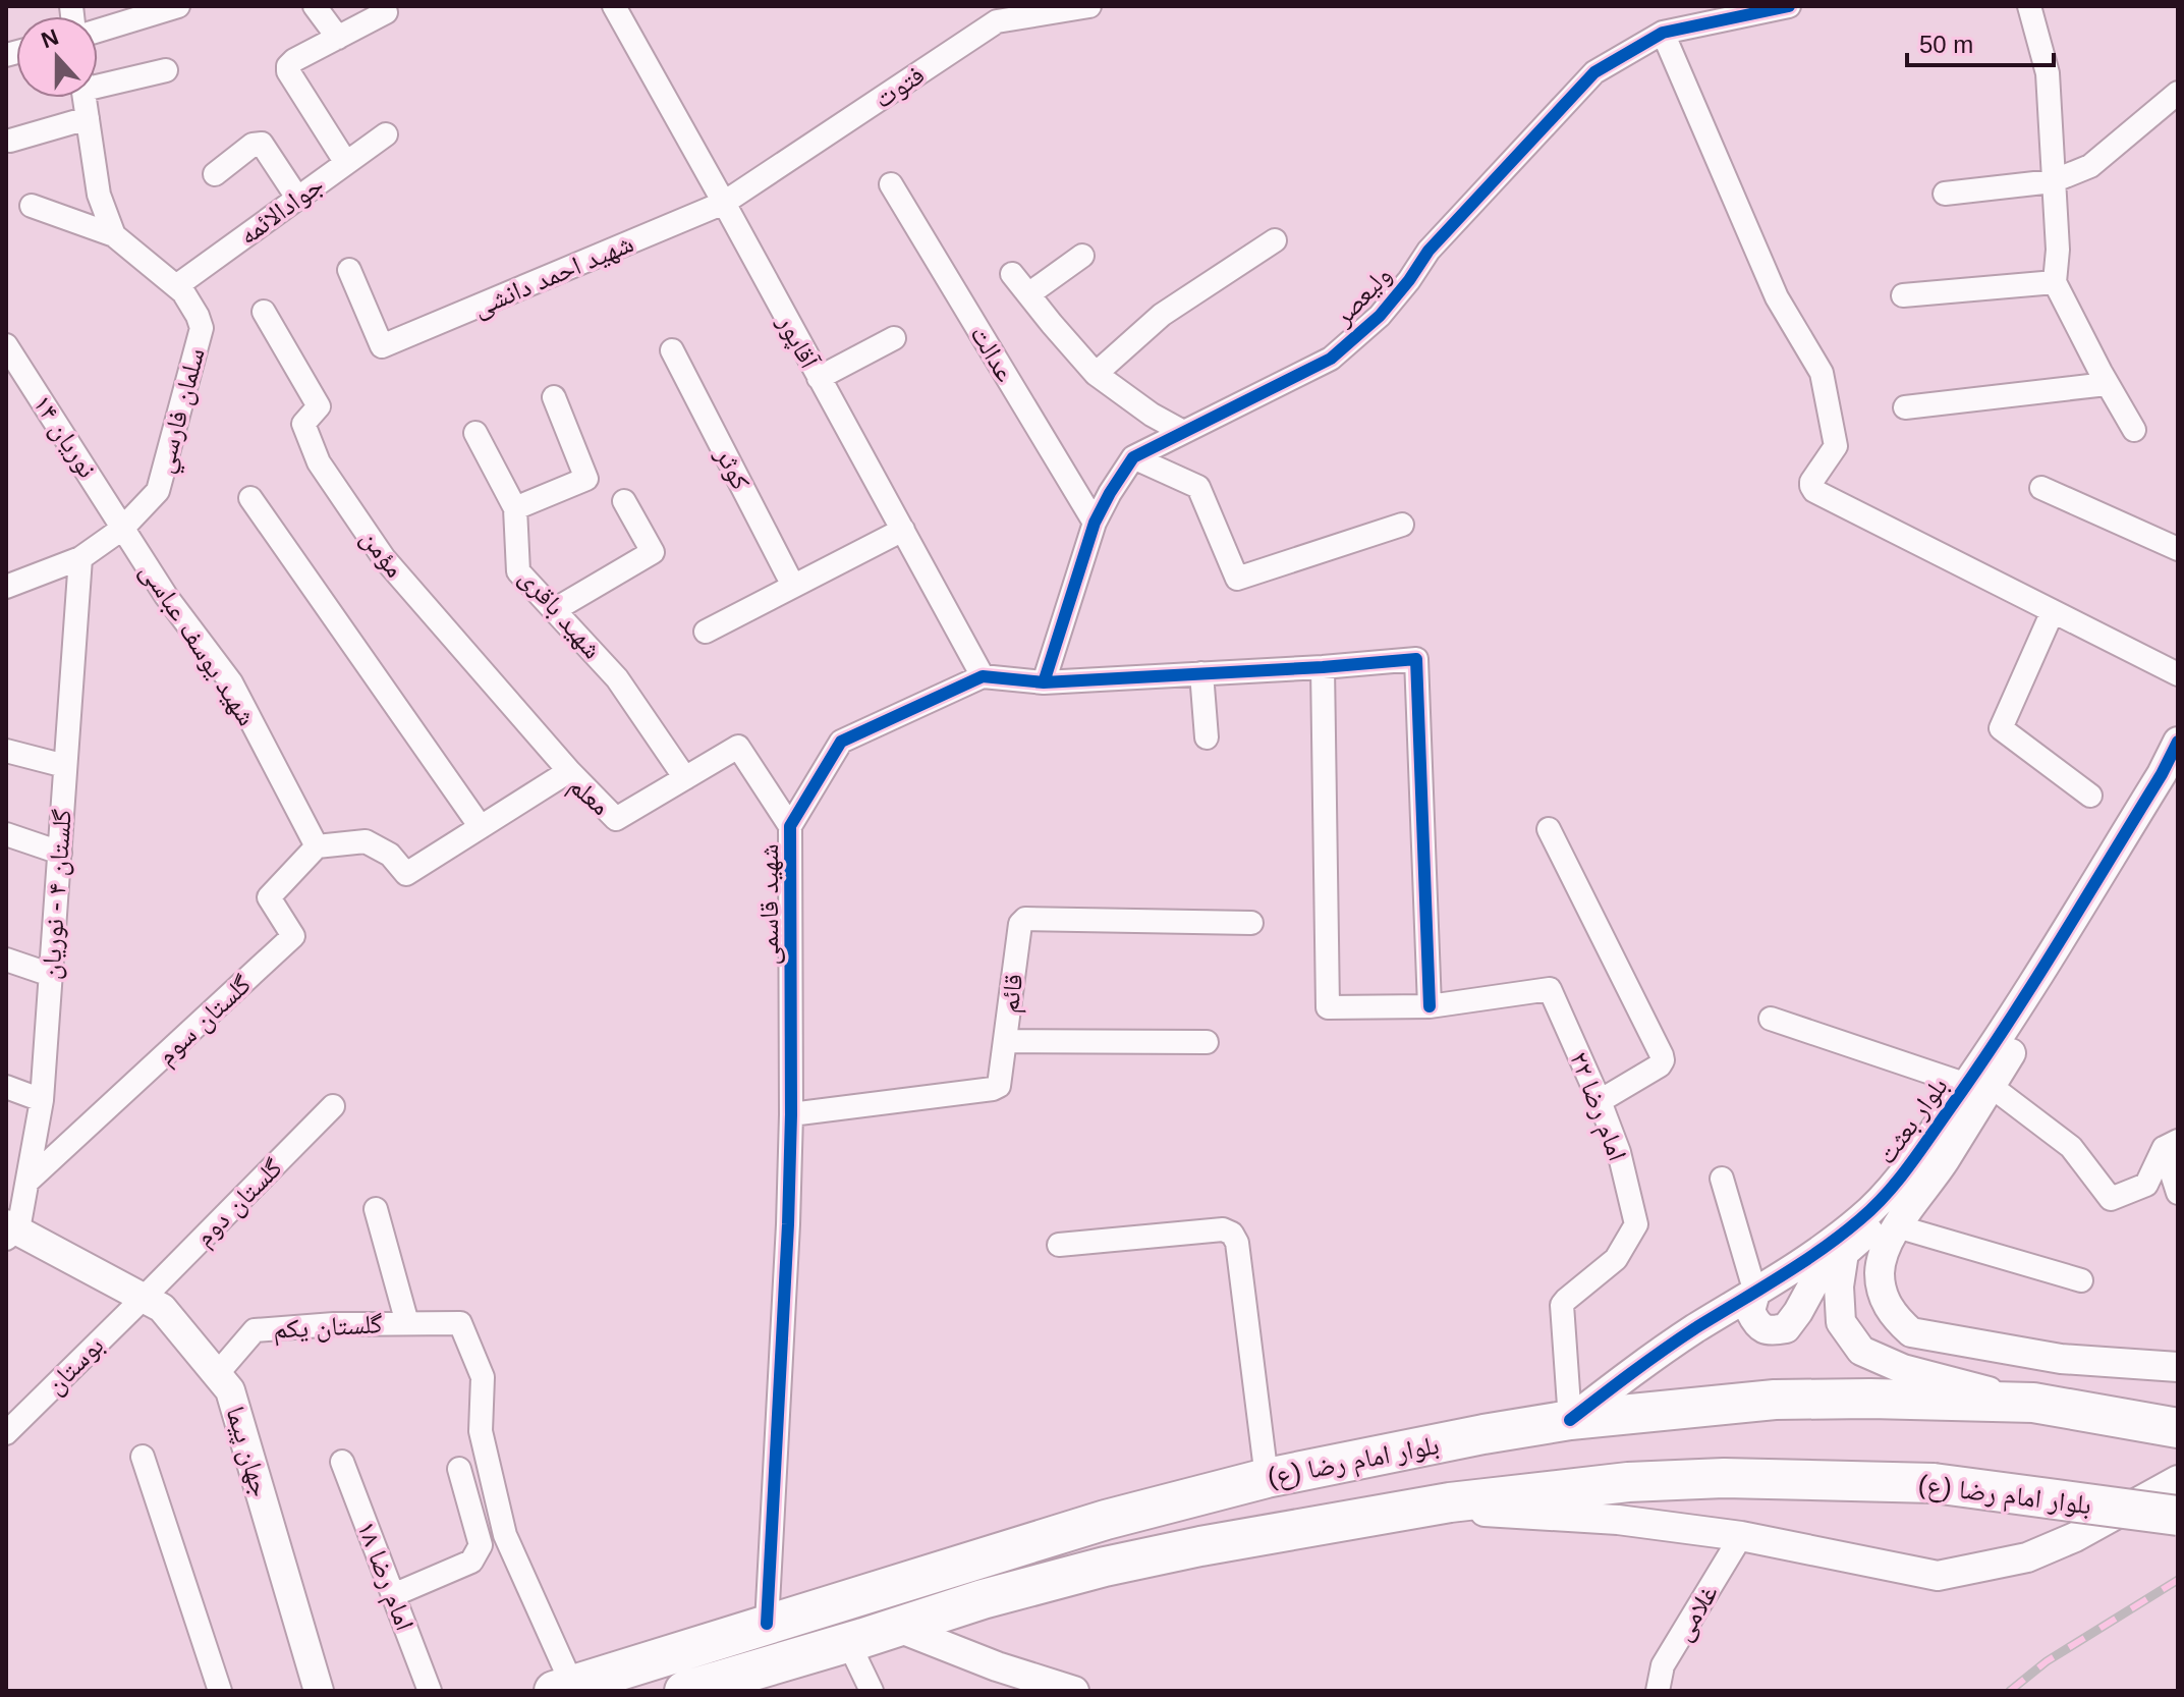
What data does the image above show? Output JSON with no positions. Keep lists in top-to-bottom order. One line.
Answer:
{"streets":{"highway":["بلوار امام رضا (ع)"],"street":["فتوت","جوادالائمه","شهید احمد دانشی","ولیعصر","آقاپور","عدالت","سلمان فارسي","نوریان ۱۴","کوثر","مؤمن","شهید باقری","شهید یوسف عباسی","معلم","گلستان ۴ - نوریان","شهید قاسمی","قائم","گلستان سوم","امام رضا ۲۲","بلوار بعثت","گلستان دوم","گلستان یکم","بوستان","جهان پیما","امام رضا ۱۸","غلامی"]},"crossings":[["فتوت","شهید احمد دانشی"],["فتوت","آقاپور"],["جوادالائمه","سلمان فارسي"],["شهید احمد دانشی","آقاپور"],["ولیعصر","عدالت"],["آقاپور","شهید قاسمی"],["سلمان فارسي","نوریان ۱۴"],["سلمان فارسي","شهید یوسف عباسی"],["سلمان فارسي","گلستان ۴ - نوریان"],["نوریان ۱۴","شهید یوسف عباسی"],["مؤمن","معلم"],["شهید باقری","معلم"],["شهید یوسف عباسی","معلم"],["شهید یوسف عباسی","گلستان سوم"],["معلم","شهید قاسمی"],["معلم","گلستان سوم"],["گلستان ۴ - نوریان","گلستان سوم"],["گلستان ۴ - نوریان","جهان پیما"],["شهید قاسمی","قائم"],["شهید قاسمی","بلوار امام رضا (ع)"],["امام رضا ۲۲","بلوار بعثت"],["امام رضا ۲۲","بلوار امام رضا (ع)"],["بلوار بعثت","بلوار امام رضا (ع)"],["گلستان دوم","بوستان"],["گلستان دوم","جهان پیما"],["گلستان یکم","جهان پیما"],["گلستان یکم","بلوار امام رضا (ع)"],["بوستان","جهان پیما"]],"scale_bar":"50 m","north":"top"}
